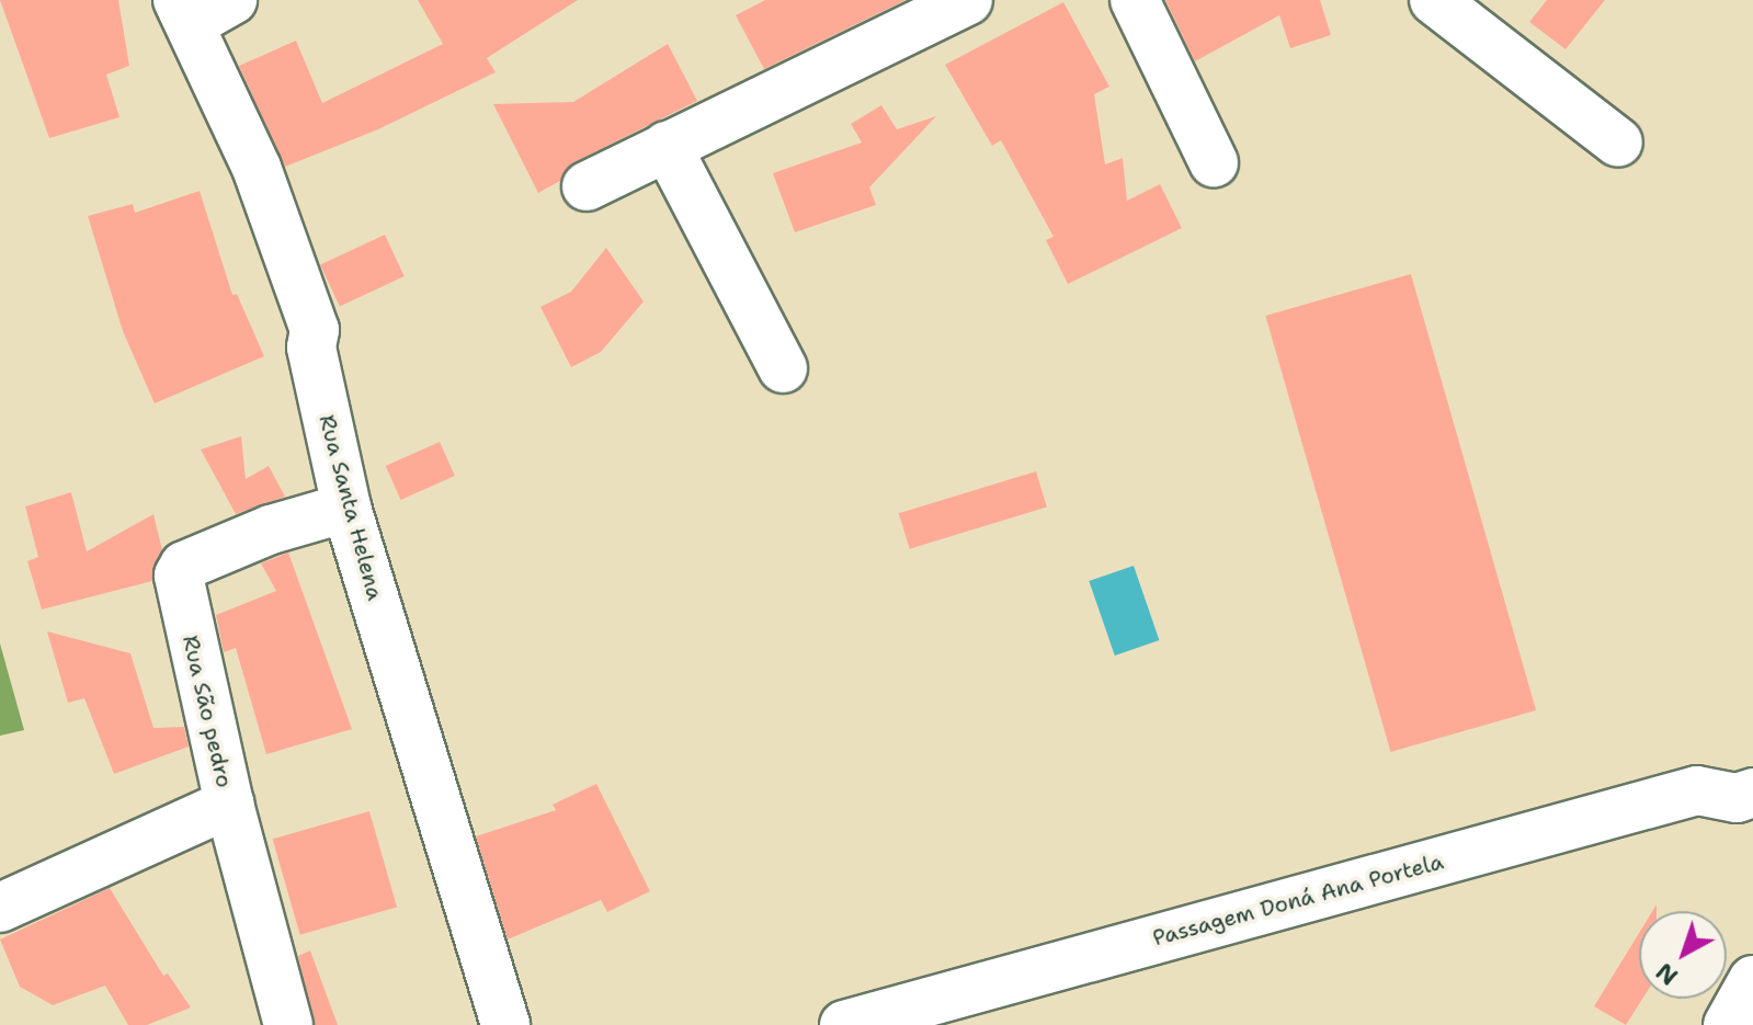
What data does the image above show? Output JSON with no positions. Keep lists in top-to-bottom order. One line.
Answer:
{"streets":{"street":["Rua Santa Helena","Rua São pedro","Passagem Doná Ana Portela"]},"crossings":[["Rua Santa Helena","Rua São pedro"]],"north":"bottom left"}
